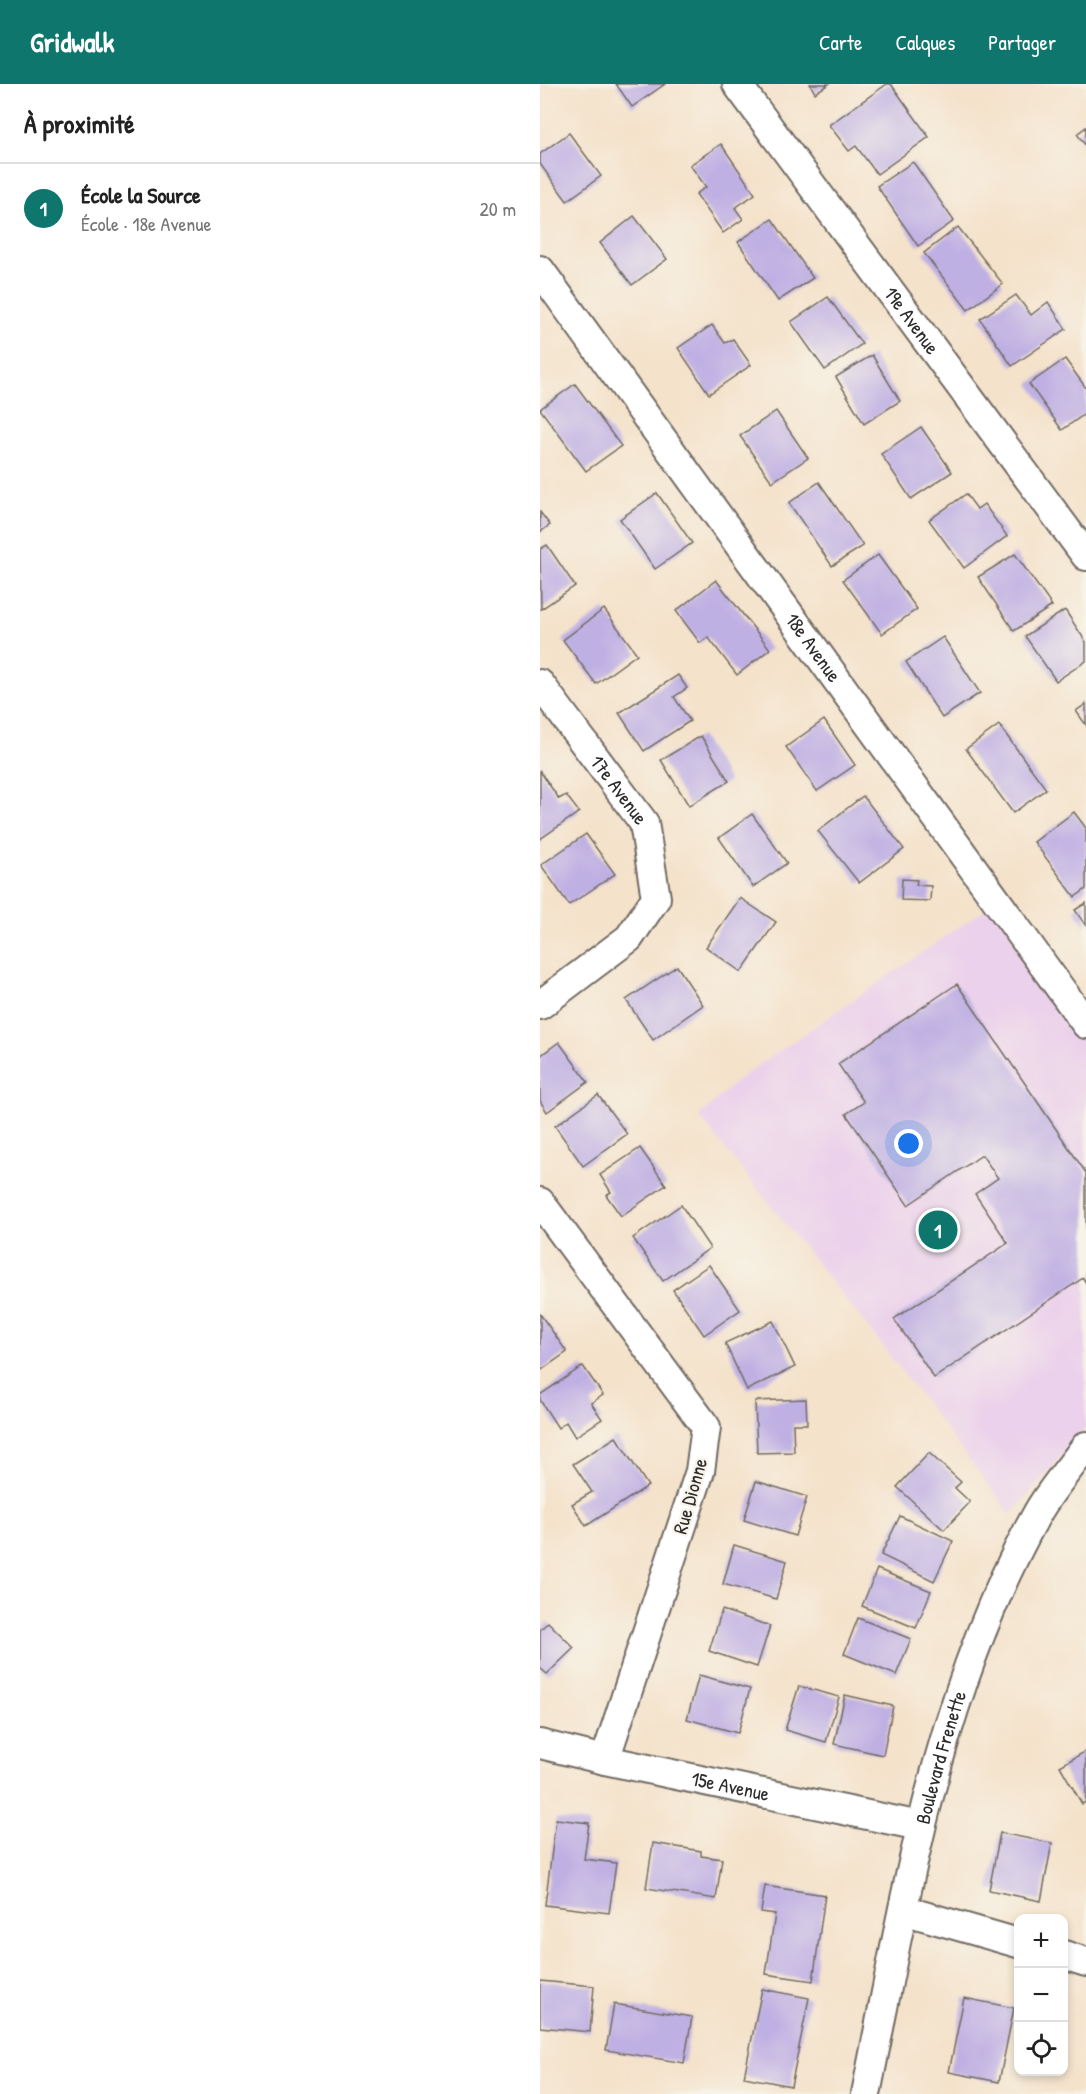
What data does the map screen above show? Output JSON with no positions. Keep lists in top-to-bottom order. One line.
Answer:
{"streets":{"street":["19e Avenue","18e Avenue","17e Avenue","Rue Dionne","Boulevard Frenette","15e Avenue"]},"crossings":[["Rue Dionne","15e Avenue"],["Boulevard Frenette","15e Avenue"]],"page":{"header":"Gridwalk","nav":["Carte","Calques","Partager"],"heading":"À proximité","list":[{"mark":"1","name":"École la Source","note":"École · 18e Avenue","value":"20 m"}],"pins":"1","map_buttons":["+","−"]}}
